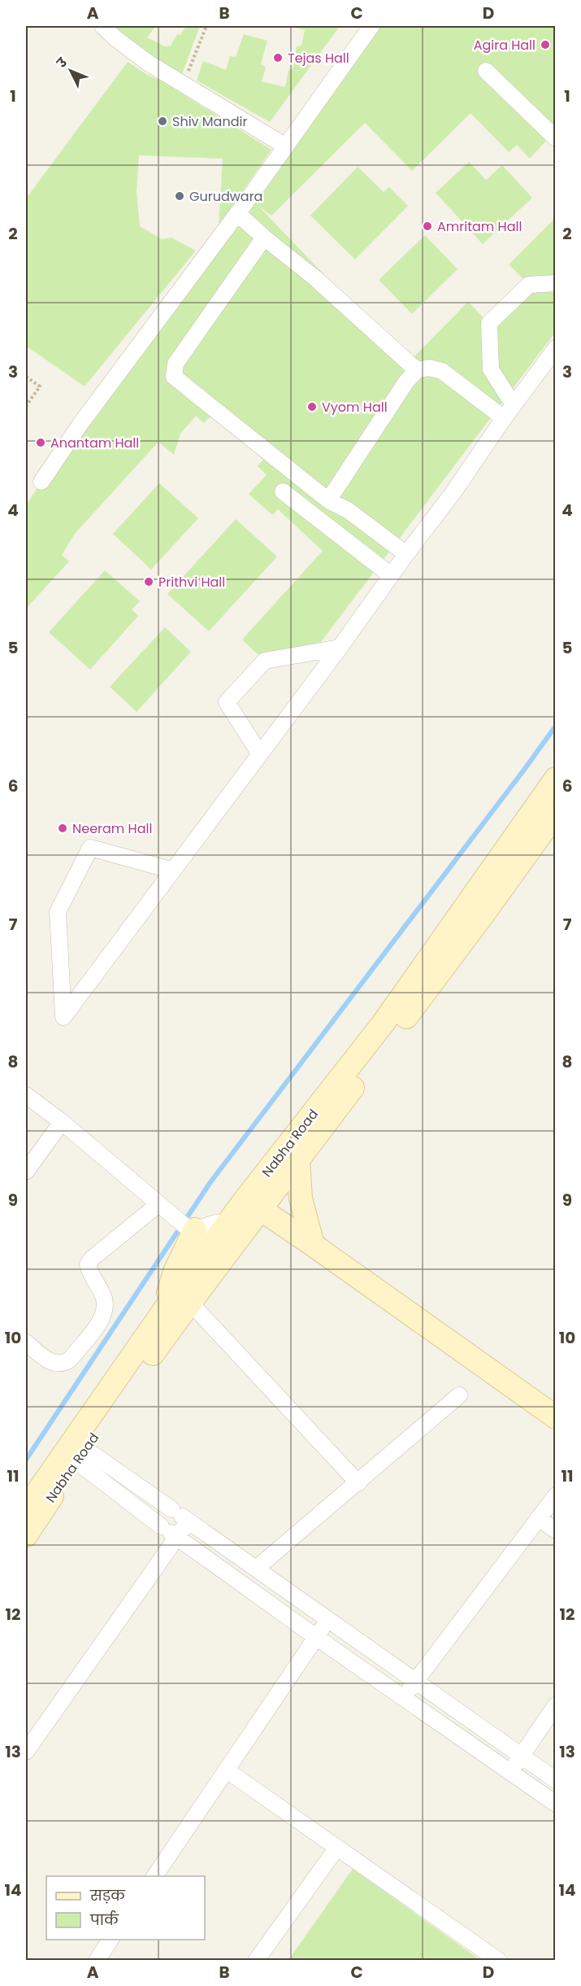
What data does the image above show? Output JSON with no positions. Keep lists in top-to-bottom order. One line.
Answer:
{"streets":{"main road":["Nabha Road"]},"places":["Agira Hall","Tejas Hall","Shiv Mandir","Gurudwara","Amritam Hall","Vyom Hall","Anantam Hall","Prithvi Hall","Neeram Hall"],"legend":["सड़क","पार्क"],"north":"top left","grid":{"columns":["A","B","C","D"],"rows":["1","2","3","4","5","6","7","8","9","10","11","12","13","14"]}}
